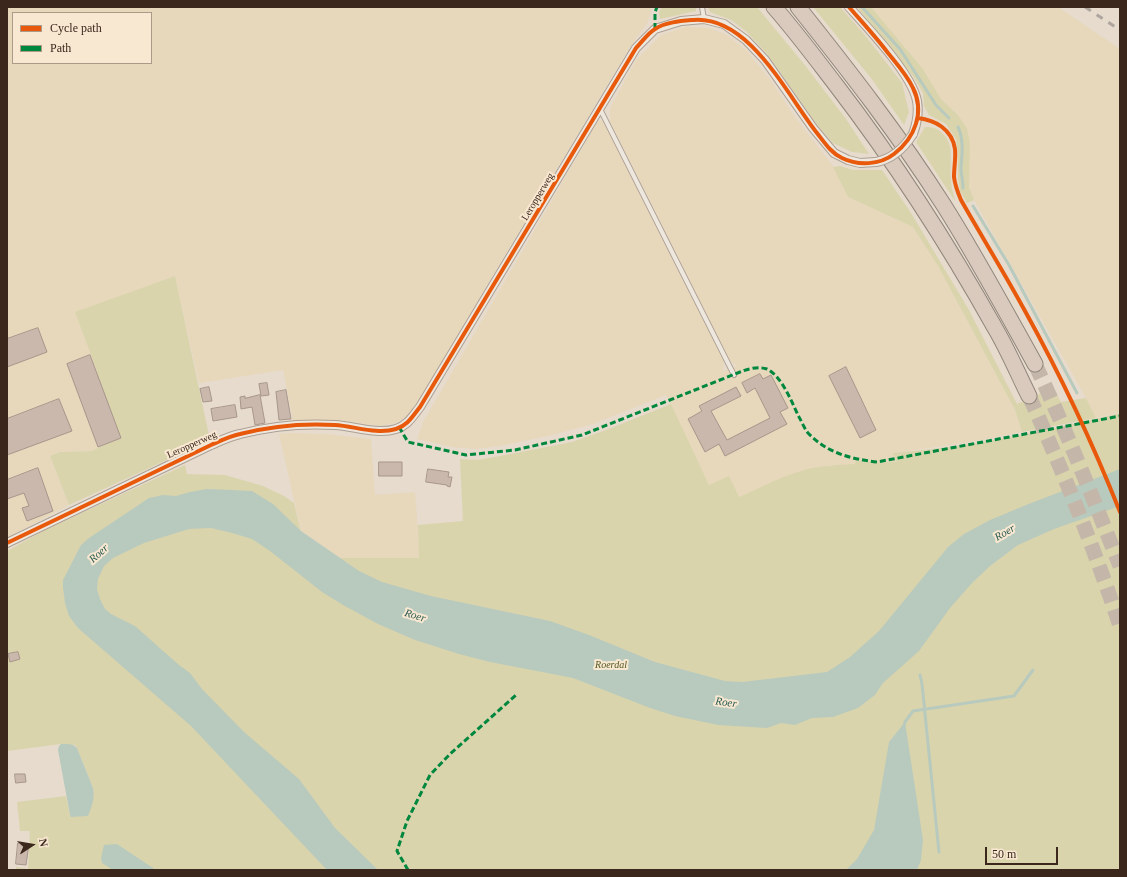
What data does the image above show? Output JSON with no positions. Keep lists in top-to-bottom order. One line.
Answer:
{"streets":{"street":["Leropperweg"]},"water":["Roer"],"parks":["Roerdal"],"legend":["Cycle path","Path"],"scale_bar":"50 m","north":"right"}
